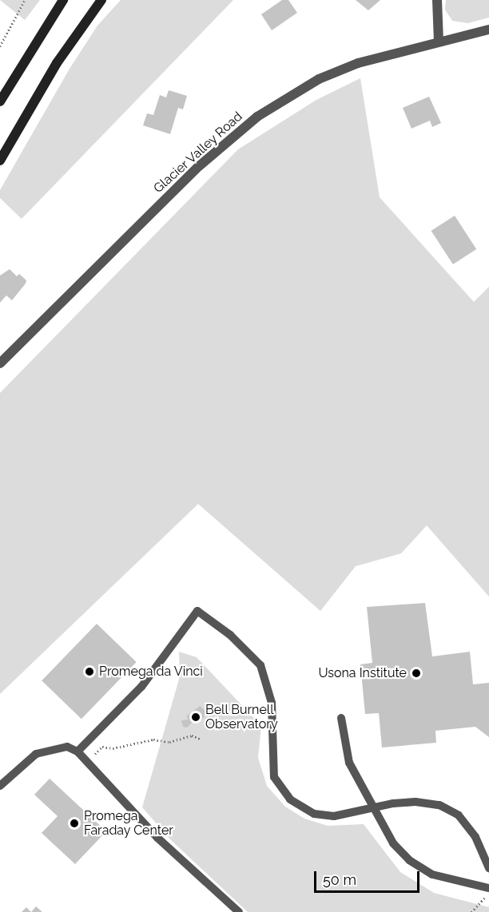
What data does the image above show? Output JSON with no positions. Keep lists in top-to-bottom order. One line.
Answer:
{"streets":{"street":["Glacier Valley Road"]},"places":["Promega da Vinci","Usona Institute","Bell Burnell Observatory","Promega Faraday Center"],"scale_bar":"50 m"}
